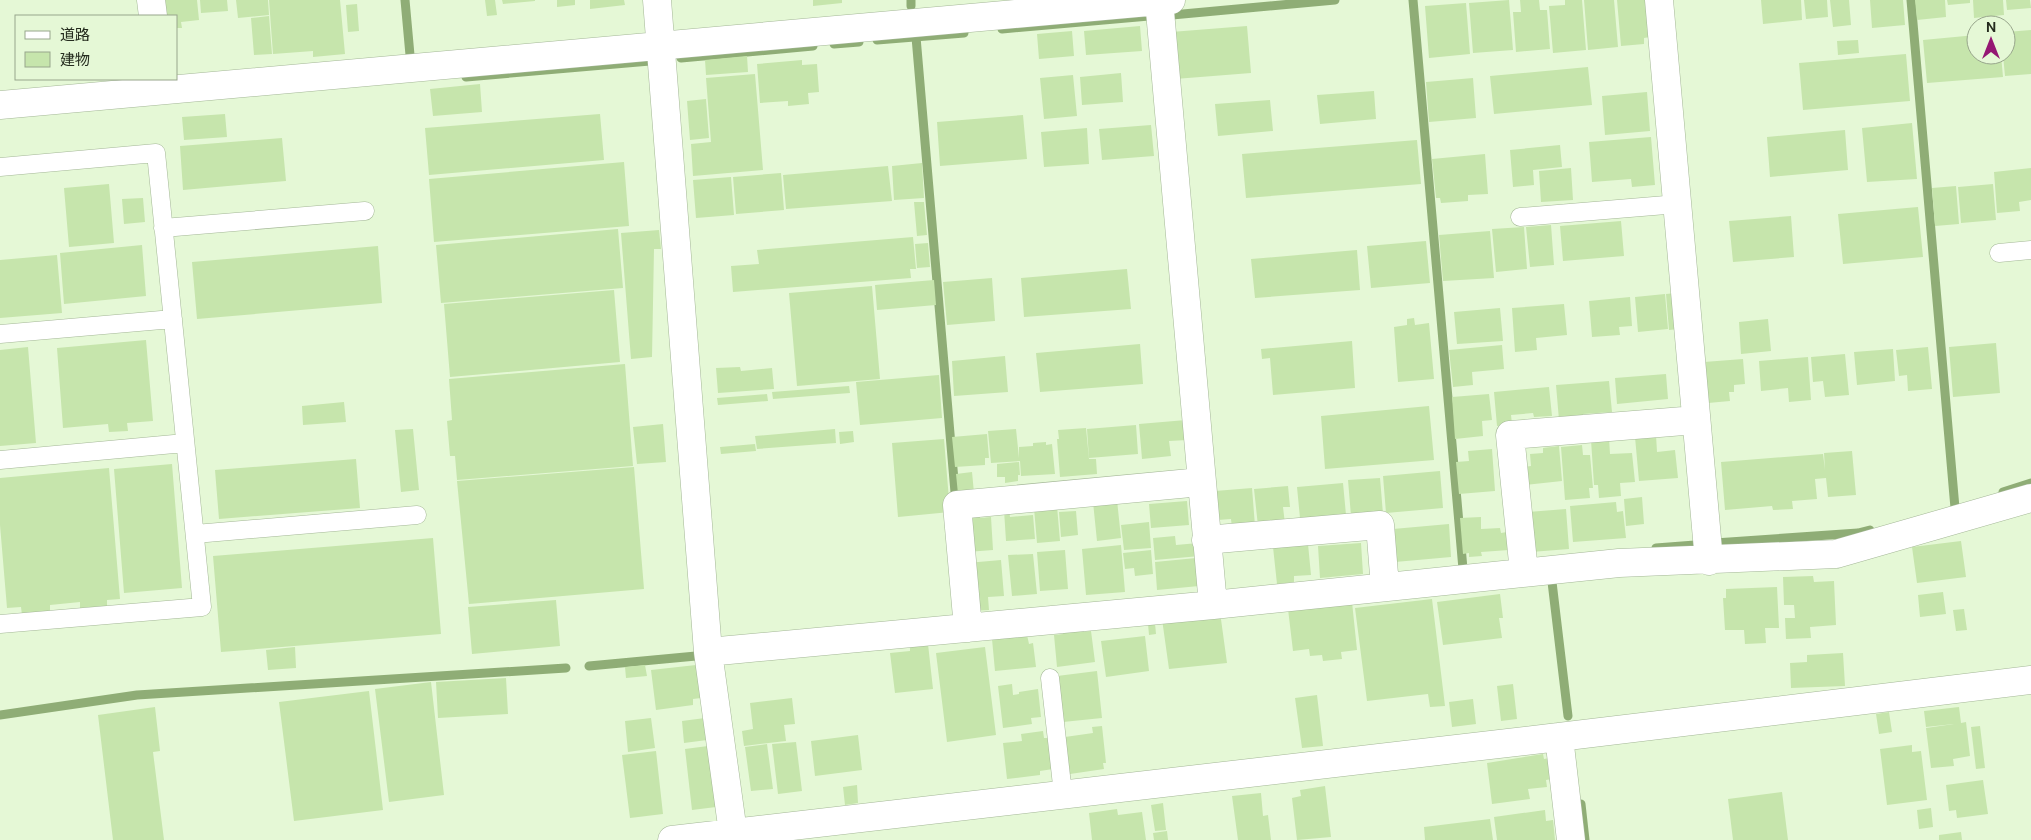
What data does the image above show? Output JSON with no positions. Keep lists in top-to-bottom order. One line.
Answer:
{"legend":["道路","建物"],"north":"top"}
